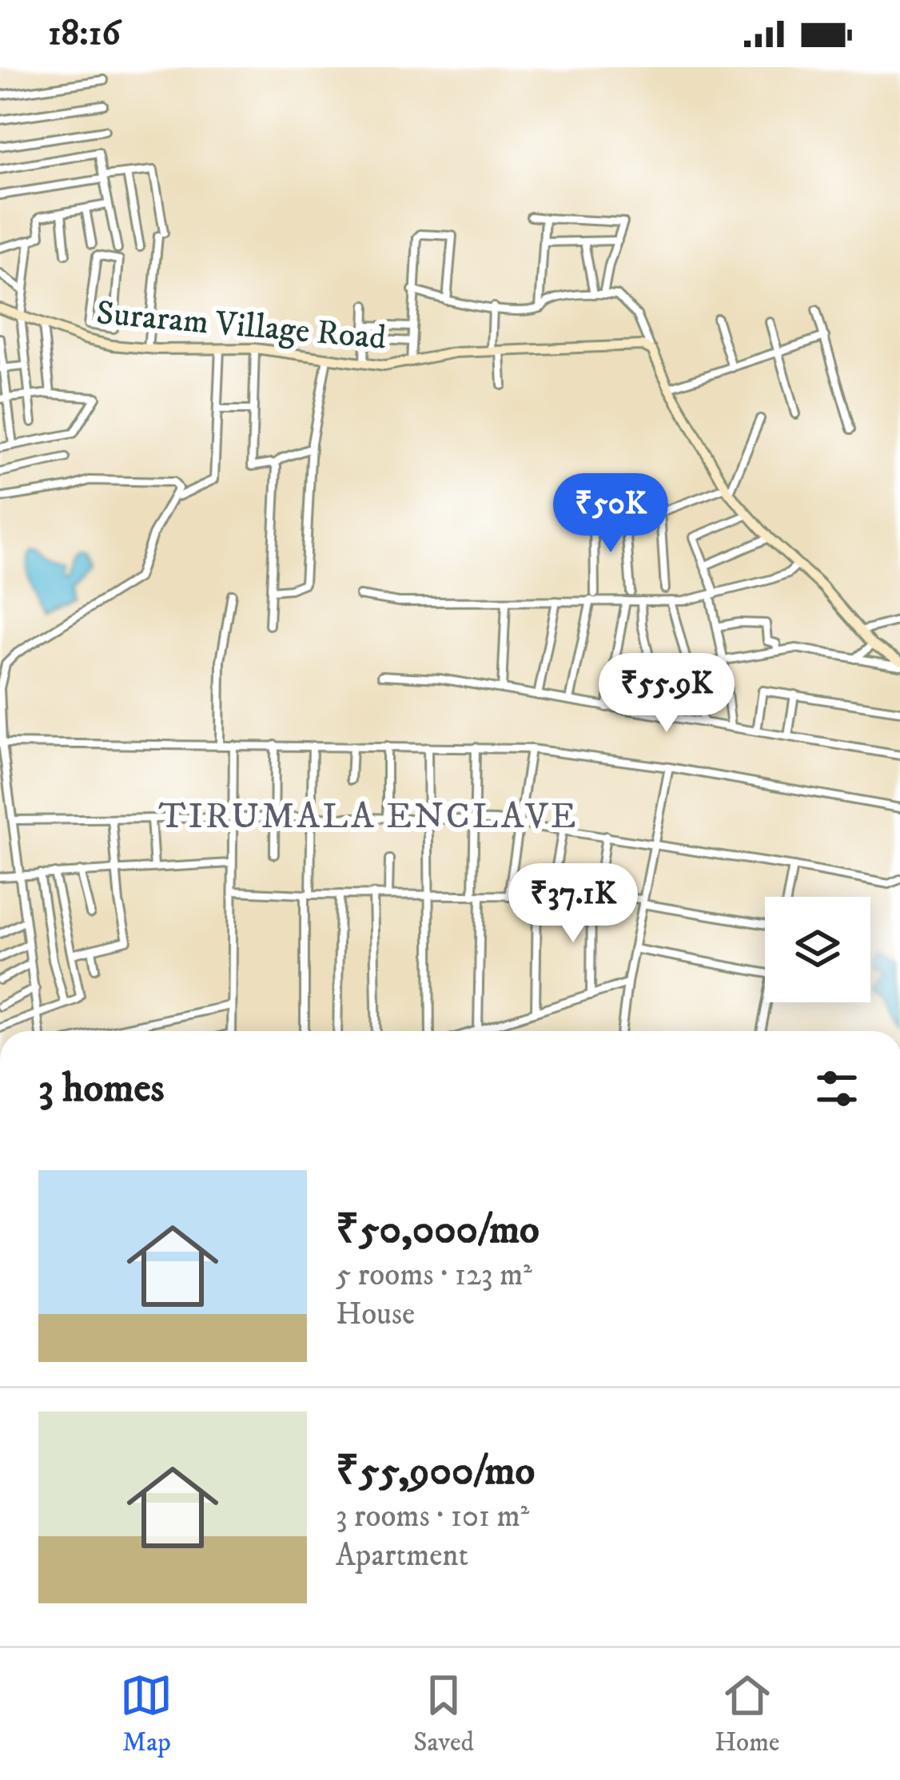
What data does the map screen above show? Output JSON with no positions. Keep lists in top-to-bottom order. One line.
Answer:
{"streets":{"main road":["Suraram Village Road"]},"districts":["TIRUMALA ENCLAVE"],"page":{"status":"18:16","price":["₹50K","₹55.9K","₹37.1K"],"heading":"3 homes","list":[{"name":"₹50,000/mo","note":"5 rooms · 123 m² · House"},{"name":"₹55,900/mo","note":"3 rooms · 101 m² · Apartment"}],"tabs":["Map","Saved","Home"]}}
